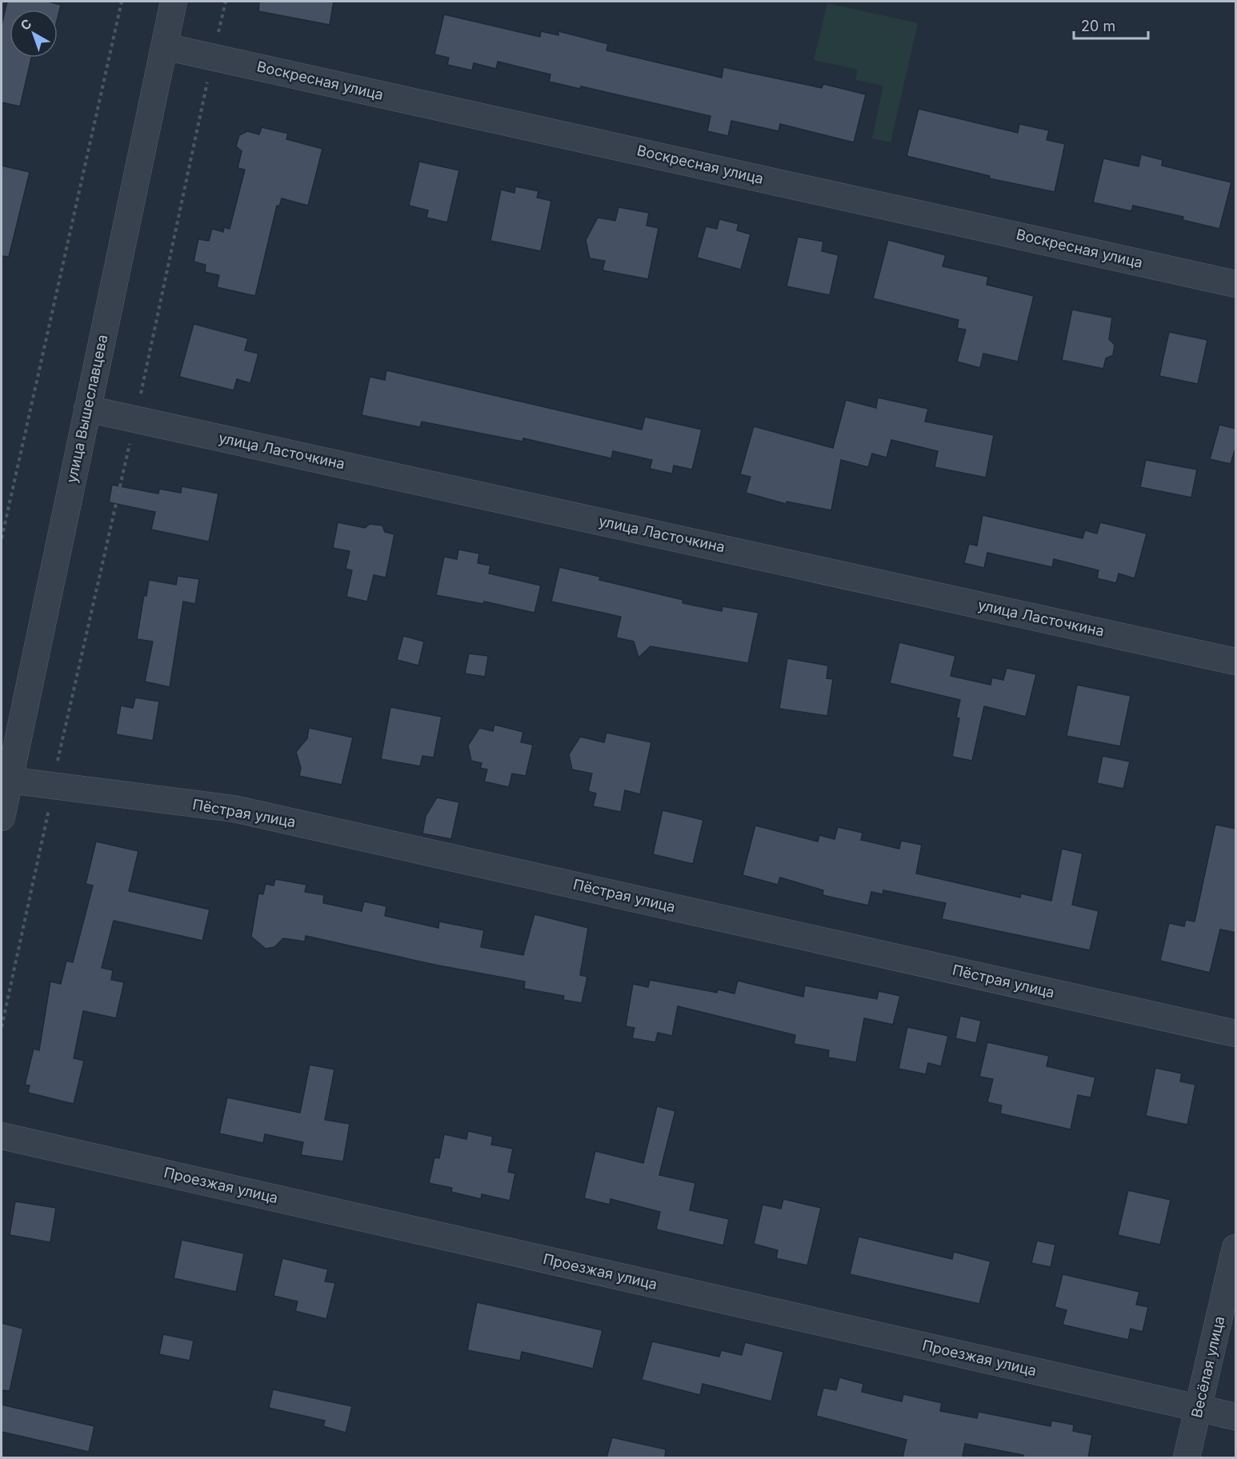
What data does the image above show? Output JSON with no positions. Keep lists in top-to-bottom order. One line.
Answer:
{"streets":{"street":["Воскресная улица","улица Вышеславцева","улица Ласточкина","Пёстрая улица","Проезжая улица","Весёлая улица"]},"crossings":[["Воскресная улица","улица Вышеславцева"],["улица Вышеславцева","улица Ласточкина"],["улица Вышеславцева","Пёстрая улица"],["Проезжая улица","Весёлая улица"]],"scale_bar":"20 m","north":"top left"}
